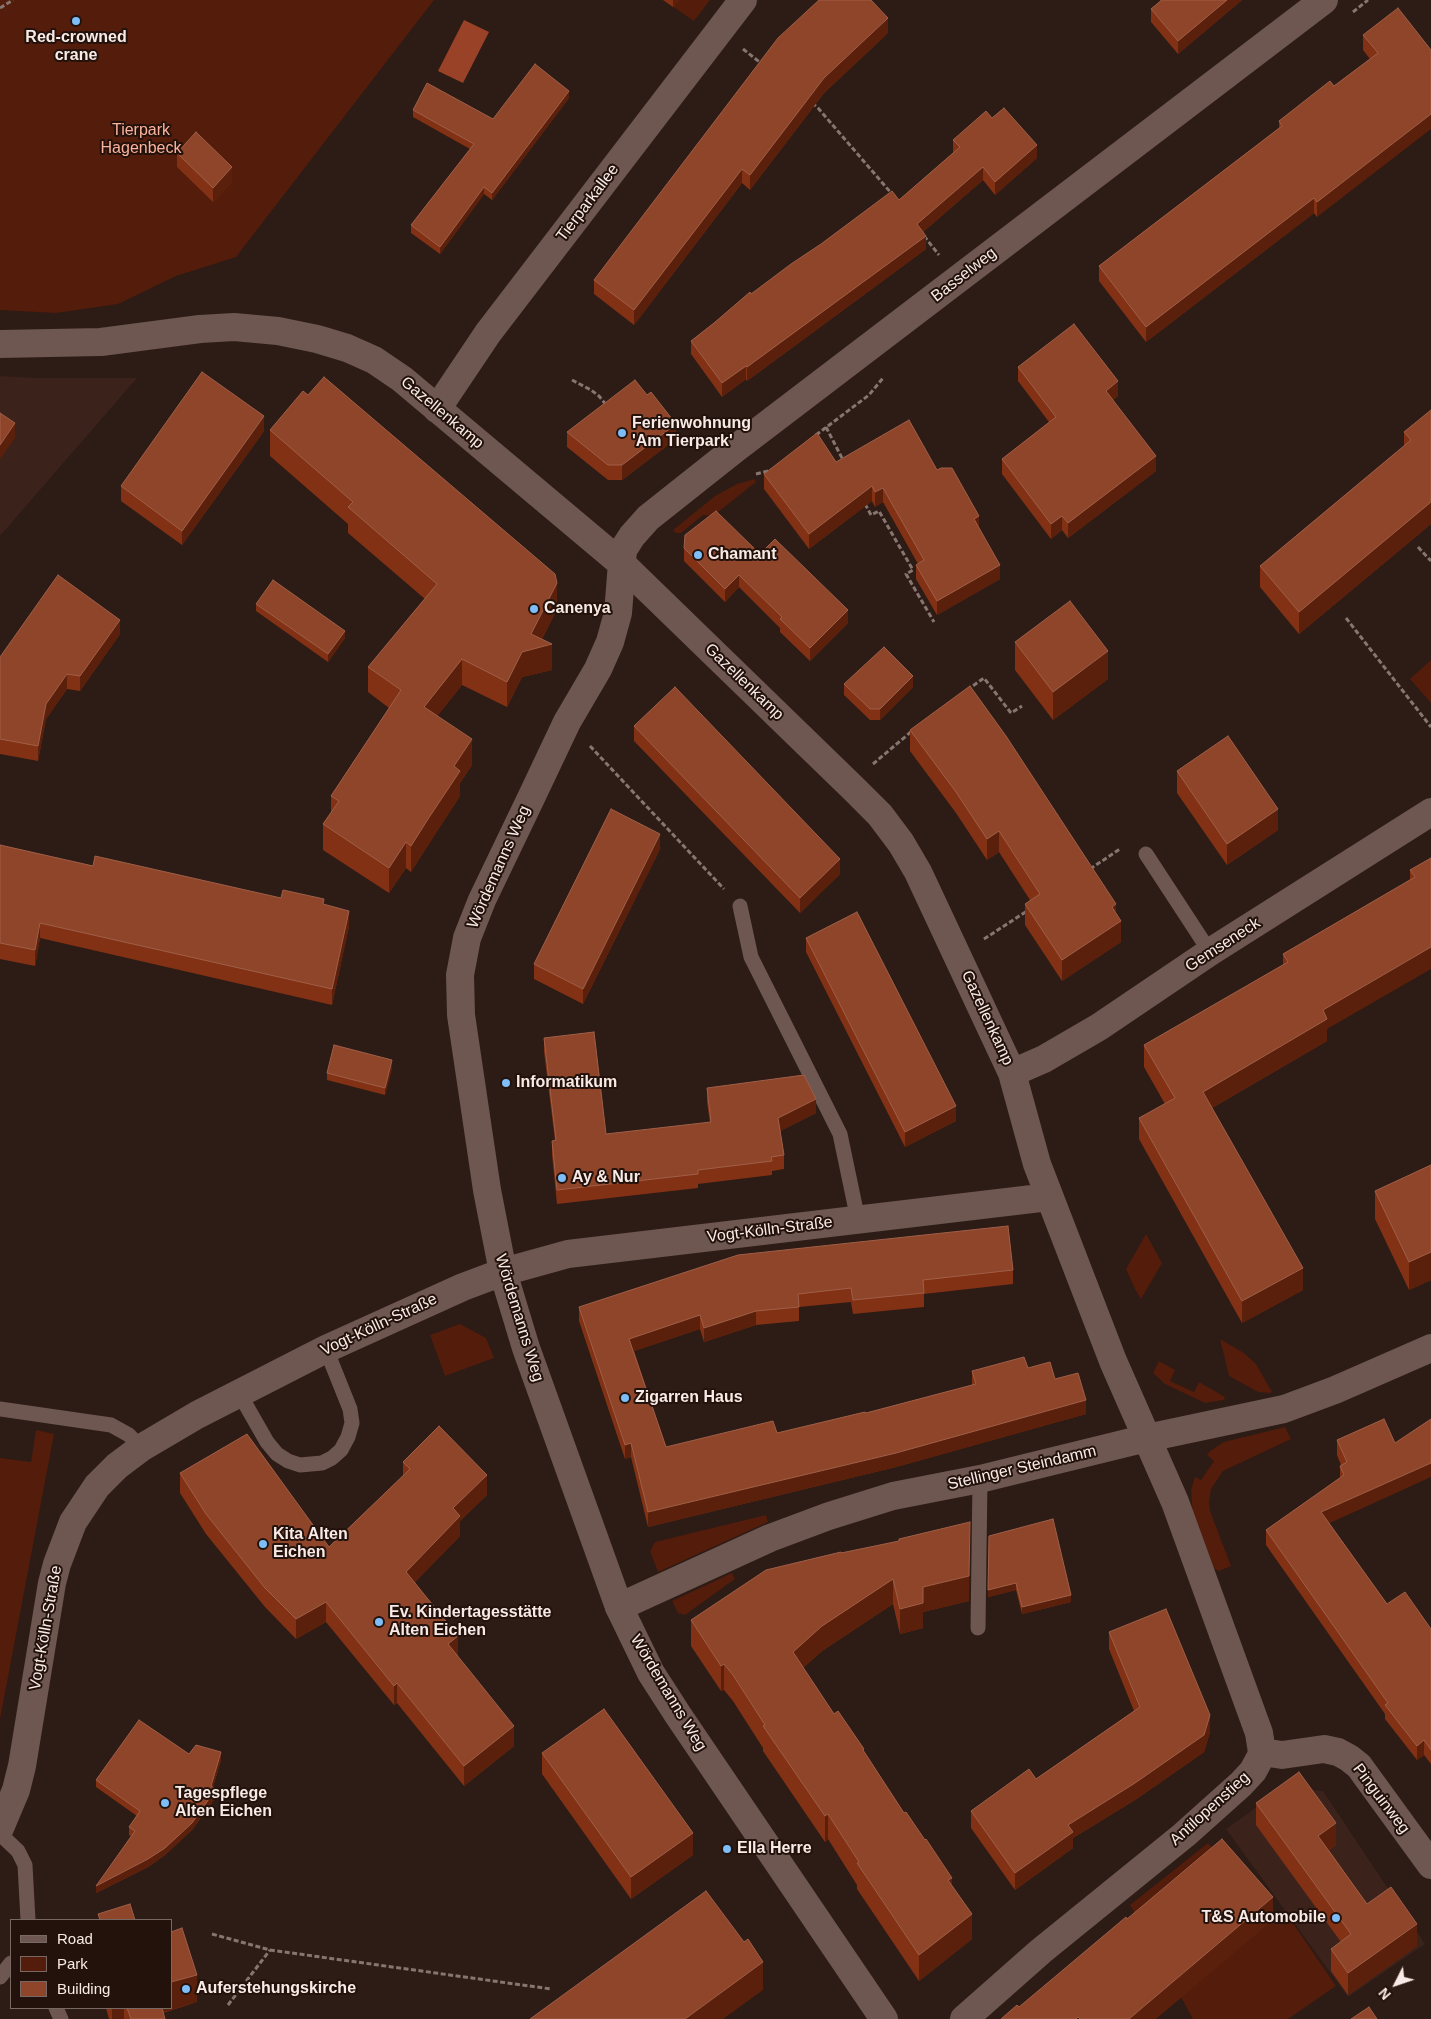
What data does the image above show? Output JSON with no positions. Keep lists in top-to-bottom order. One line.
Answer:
{"streets":{"street":["Tierparkallee","Basselweg","Gazellenkamp","Wördemanns Weg","Gemseneck","Vogt-Kölln-Straße","Stellinger Steindamm","Pinguinweg","Antilopenstieg"]},"crossings":[["Tierparkallee","Gazellenkamp"],["Basselweg","Gazellenkamp"],["Basselweg","Wördemanns Weg"],["Gazellenkamp","Wördemanns Weg"],["Gazellenkamp","Gemseneck"],["Gazellenkamp","Vogt-Kölln-Straße"],["Gazellenkamp","Stellinger Steindamm"],["Wördemanns Weg","Vogt-Kölln-Straße"],["Wördemanns Weg","Stellinger Steindamm"],["Pinguinweg","Antilopenstieg"]],"parks":["Tierpark Hagenbeck"],"places":["Red-crowned crane","Ferienwohnung 'Am Tierpark'","Chamant","Canenya","Informatikum","Ay & Nur","Zigarren Haus","Kita Alten Eichen","Ev. Kindertagesstätte Alten Eichen","Tagespflege Alten Eichen","Ella Herre","T&S Automobile","Auferstehungskirche"],"legend":["Road","Park","Building"],"north":"bottom left"}
